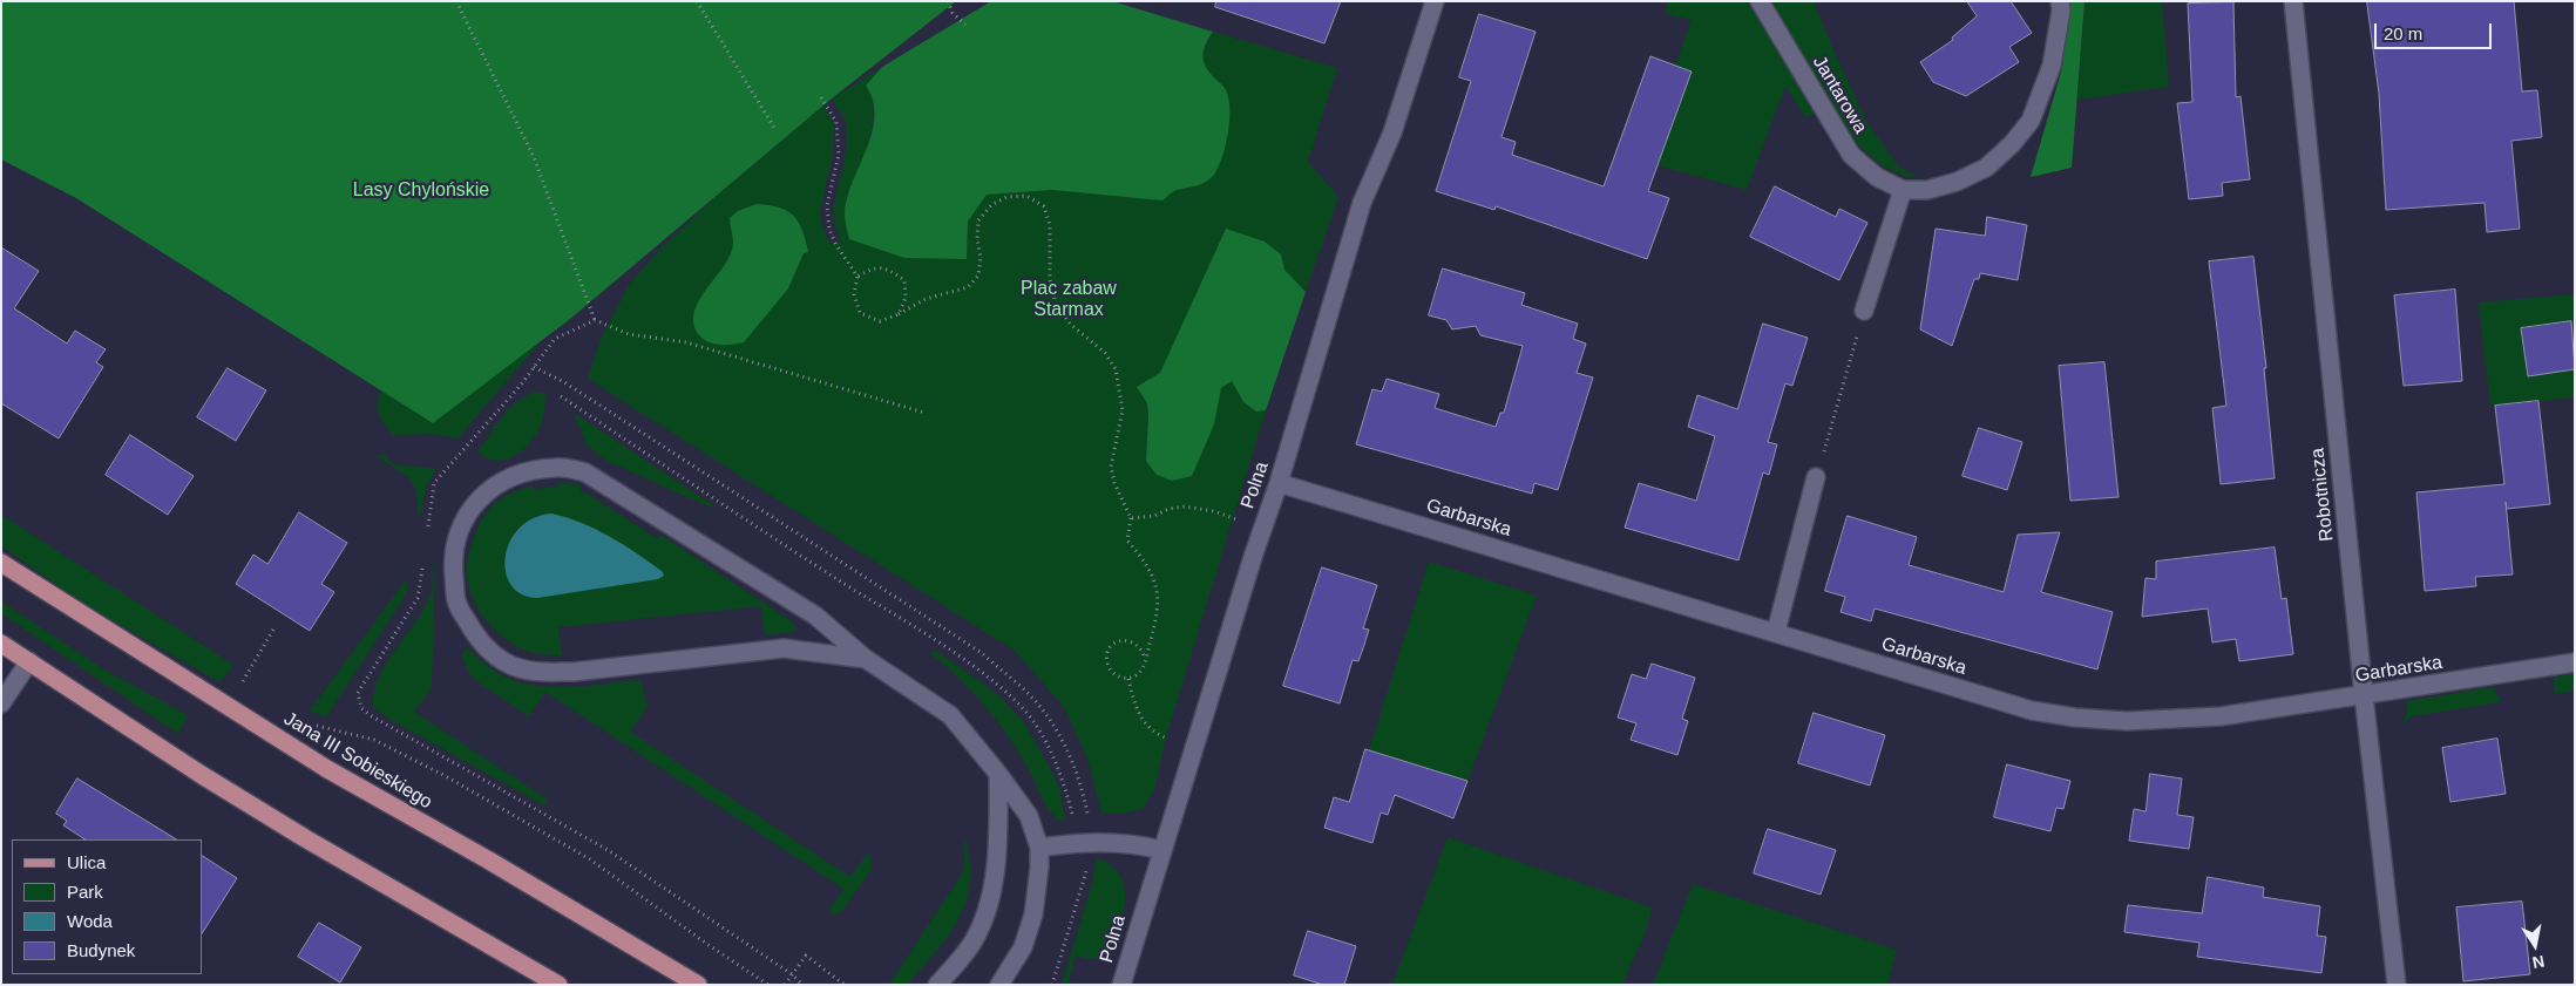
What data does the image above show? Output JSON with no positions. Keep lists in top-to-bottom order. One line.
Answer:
{"streets":{"main road":["Jana III Sobieskiego"],"street":["Jantarowa","Polna","Robotnicza","Garbarska"]},"crossings":[["Polna","Garbarska"],["Robotnicza","Garbarska"]],"parks":["Lasy Chylońskie","Plac zabaw Starmax"],"legend":["Ulica","Park","Woda","Budynek"],"scale_bar":"20 m","north":"bottom"}
